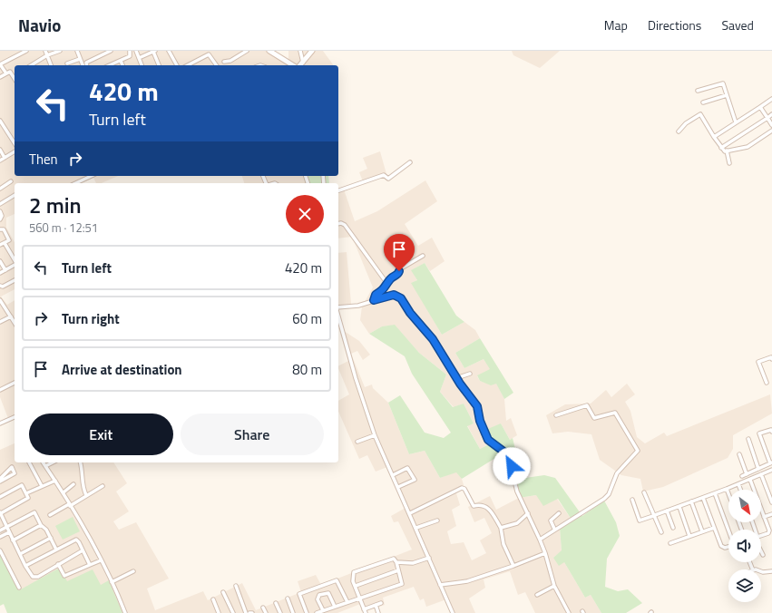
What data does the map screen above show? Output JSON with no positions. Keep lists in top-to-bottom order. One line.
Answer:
{"north":"bottom right","page":{"header":"Navio","nav":["Map","Directions","Saved"],"turn":["420 m","Turn left"],"then":"Then","heading":["2 min","560 m · 12:51"],"list":[{"name":"Turn left","value":"420 m"},{"name":"Turn right","value":"60 m"},{"name":"Arrive at destination","value":"80 m"}],"buttons":["Exit","Share"]}}
